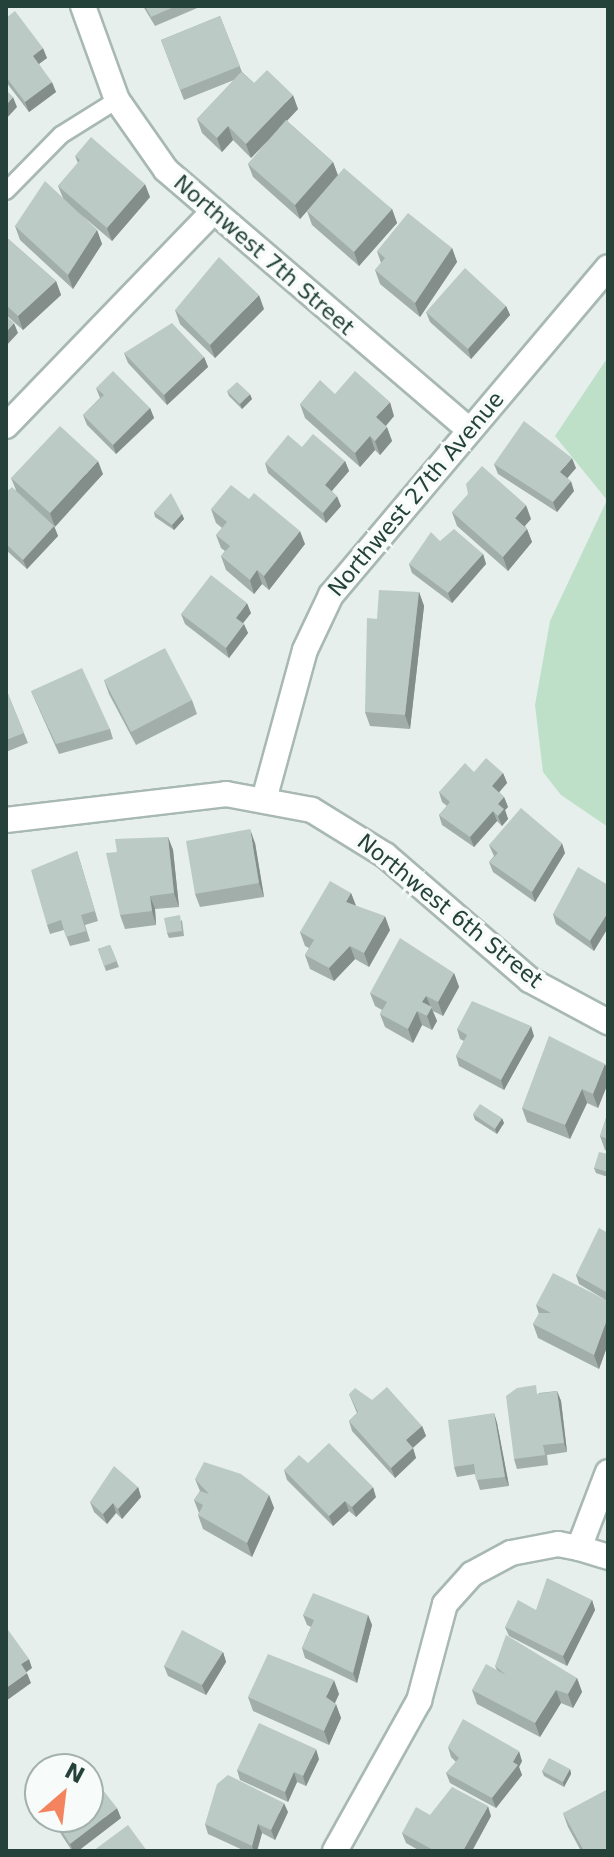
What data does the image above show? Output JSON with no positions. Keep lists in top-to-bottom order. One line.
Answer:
{"streets":{"street":["Northwest 7th Street","Northwest 27th Avenue","Northwest 6th Street"]},"crossings":[["Northwest 7th Street","Northwest 27th Avenue"],["Northwest 27th Avenue","Northwest 6th Street"]],"north":"top right"}
